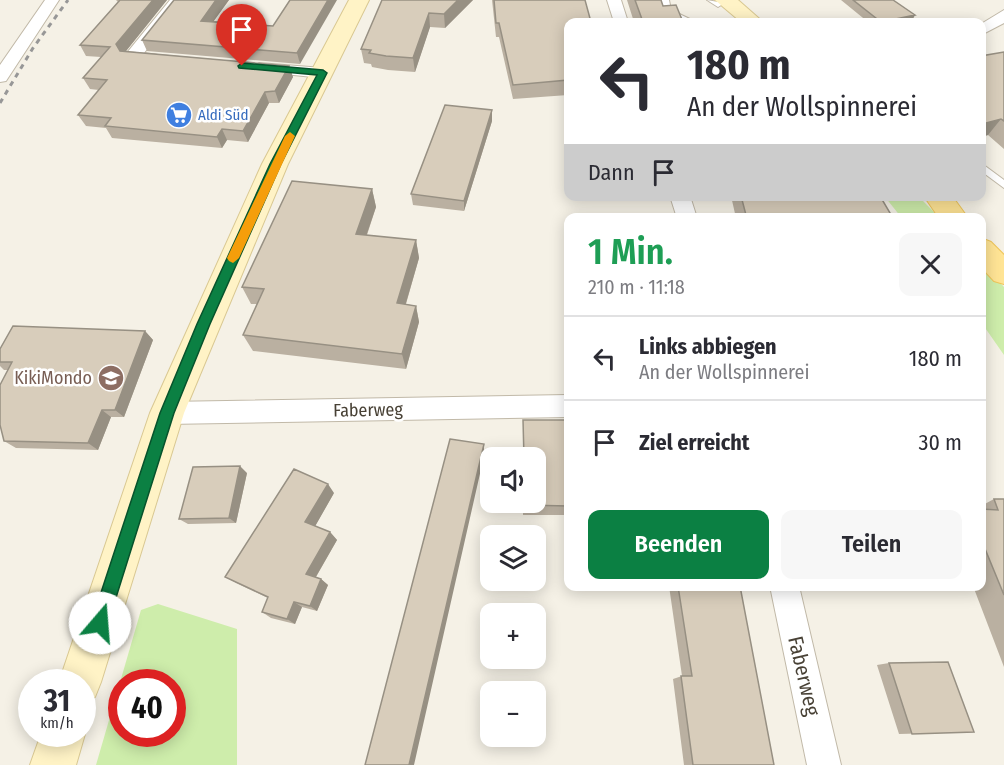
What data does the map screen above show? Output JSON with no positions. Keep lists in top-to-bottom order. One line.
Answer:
{"streets":{"street":["Faberweg"]},"places":{"supermarket":["Aldi Süd"],"school or university":["KikiMondo"]},"page":{"turn":["180 m","An der Wollspinnerei"],"then":"Dann","heading":["1 Min.","210 m · 11:18"],"list":[{"name":"Links abbiegen","note":"An der Wollspinnerei","value":"180 m"},{"name":"Ziel erreicht","value":"30 m"}],"map_buttons":["+","−"],"buttons":["Beenden","Teilen"],"speed":"31 km/h","limit":"40"}}
